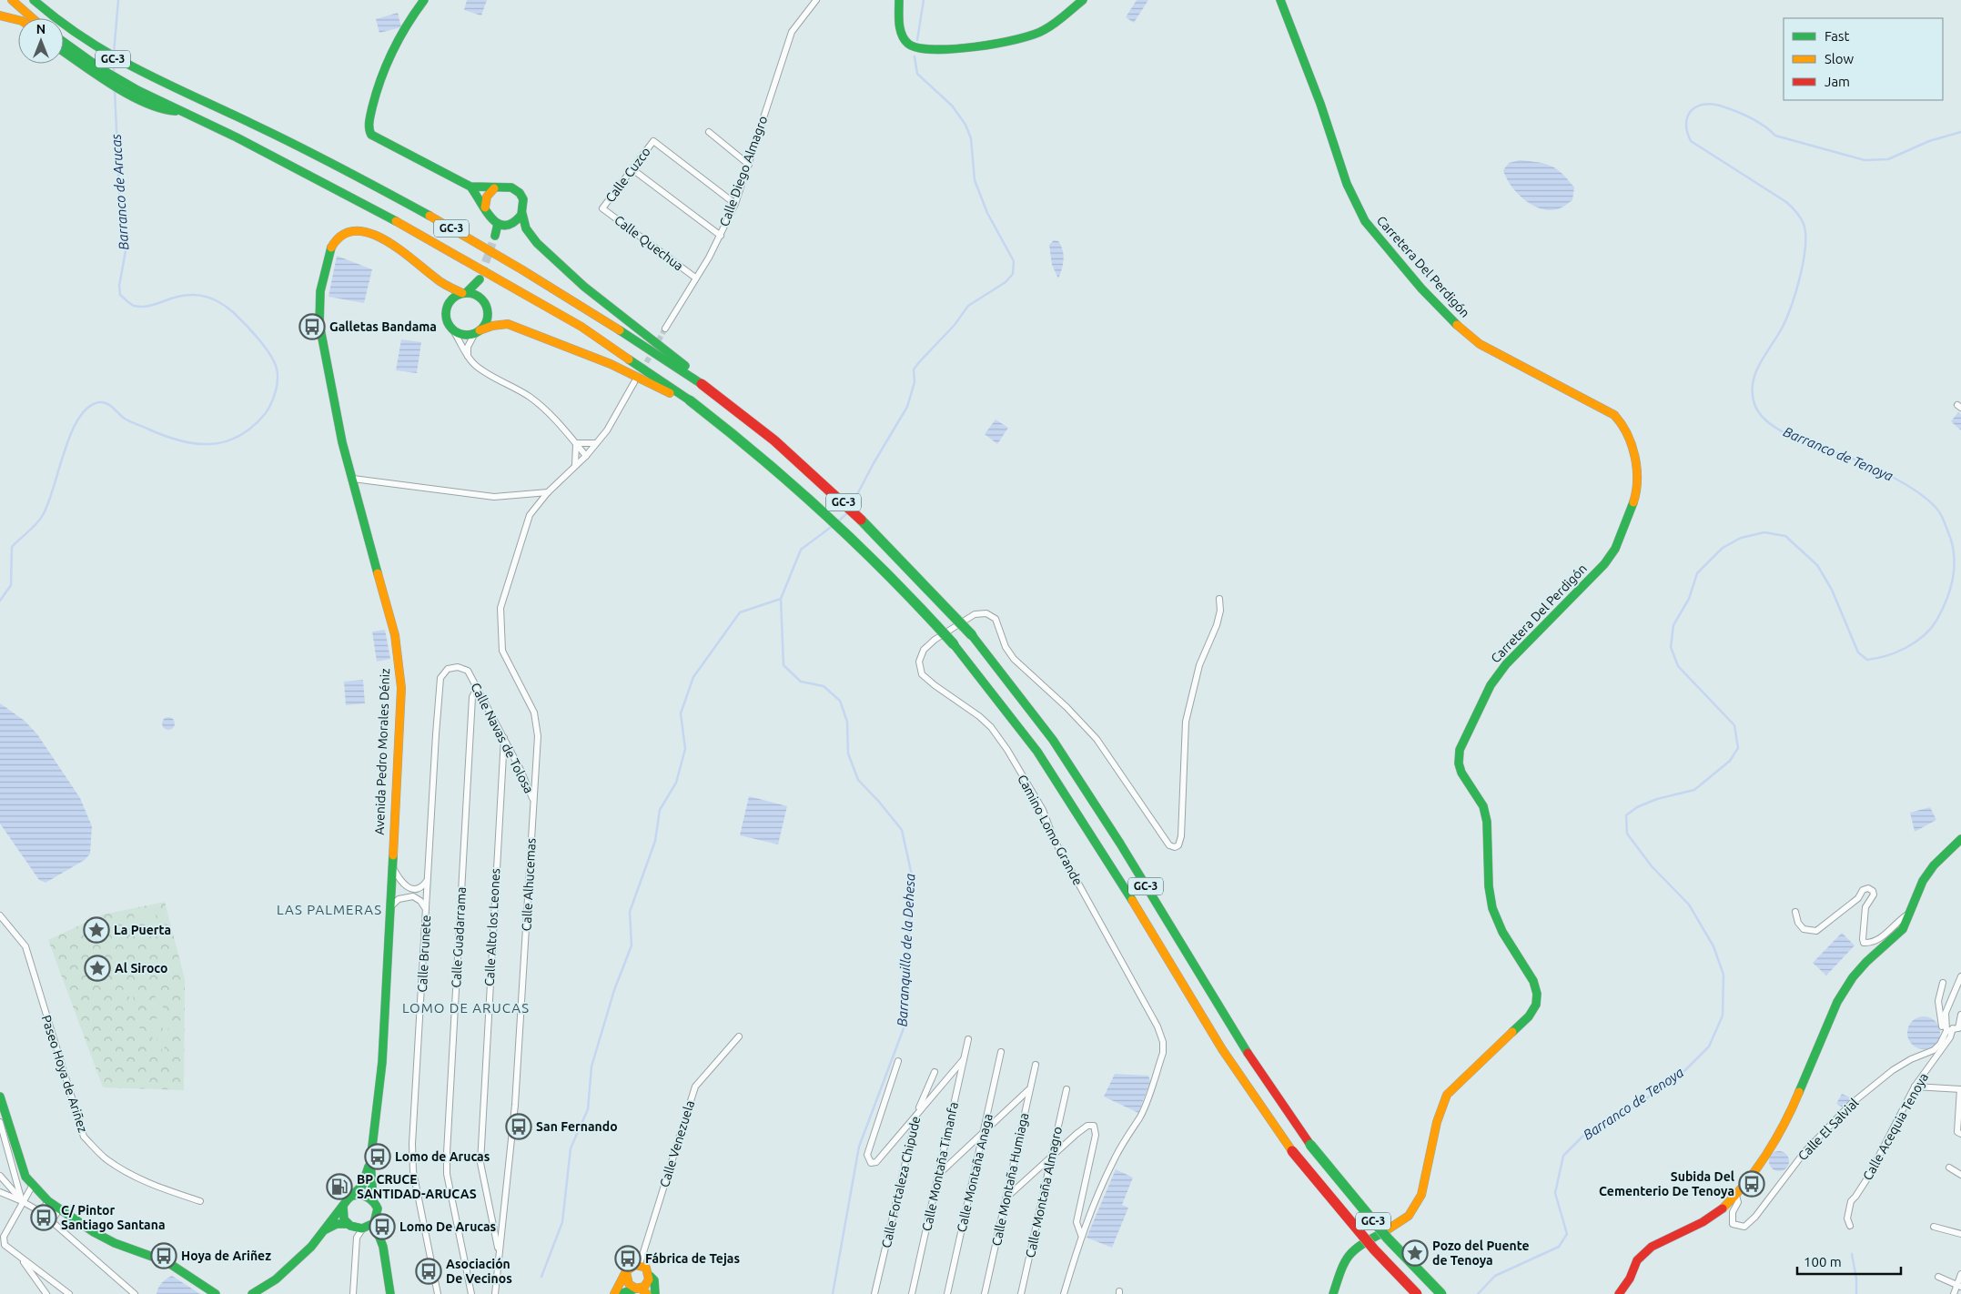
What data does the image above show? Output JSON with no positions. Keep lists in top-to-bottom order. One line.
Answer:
{"streets":{"main road":["GC-3","Carretera Del Perdigón","Avenida Pedro Morales Déniz"],"street":["Calle Diego Almagro","Calle Cuzco","Calle Quechua","Calle Navas de Tolosa","Camino Lomo Grande","Calle Alhucemas","Calle Alto los Leones","Calle Guadarrama","Calle Brunete","Paseo Hoya de Ariñez","Calle Acequia Tenoya","Calle El Salvial","Calle Venezuela","Calle Montaña Timanfa","Calle Montaña Anaga","Calle Montaña Humiaga","Calle Fortaleza Chipude","Calle Montaña Almagro"]},"crossings":[["Calle Diego Almagro","Calle Cuzco"],["Calle Diego Almagro","Calle Quechua"],["Calle Cuzco","Calle Quechua"],["Calle Navas de Tolosa","Calle Alhucemas"],["Calle Navas de Tolosa","Calle Alto los Leones"],["Calle Navas de Tolosa","Calle Guadarrama"],["Calle Navas de Tolosa","Calle Brunete"],["Calle Alhucemas","Calle Alto los Leones"],["Calle Acequia Tenoya","Calle El Salvial"]],"districts":["LAS PALMERAS","LOMO DE ARUCAS"],"water":["Barranco de Arucas","Barranco de Tenoya","Barranquillo de la Dehesa"],"places":{"bus stop":["Galletas Bandama","San Fernando","Lomo de Arucas","Subida Del Cementerio De Tenoya","C/ Pintor Santiago Santana","Lomo De Arucas","Hoya de Ariñez","Fábrica de Tejas","Asociación De Vecinos"],"place":["La Puerta","Al Siroco","Pozo del Puente de Tenoya"],"fuel station":["BP CRUCE SANTIDAD-ARUCAS"]},"legend":["Fast","Slow","Jam"],"scale_bar":"100 m","north":"top"}
